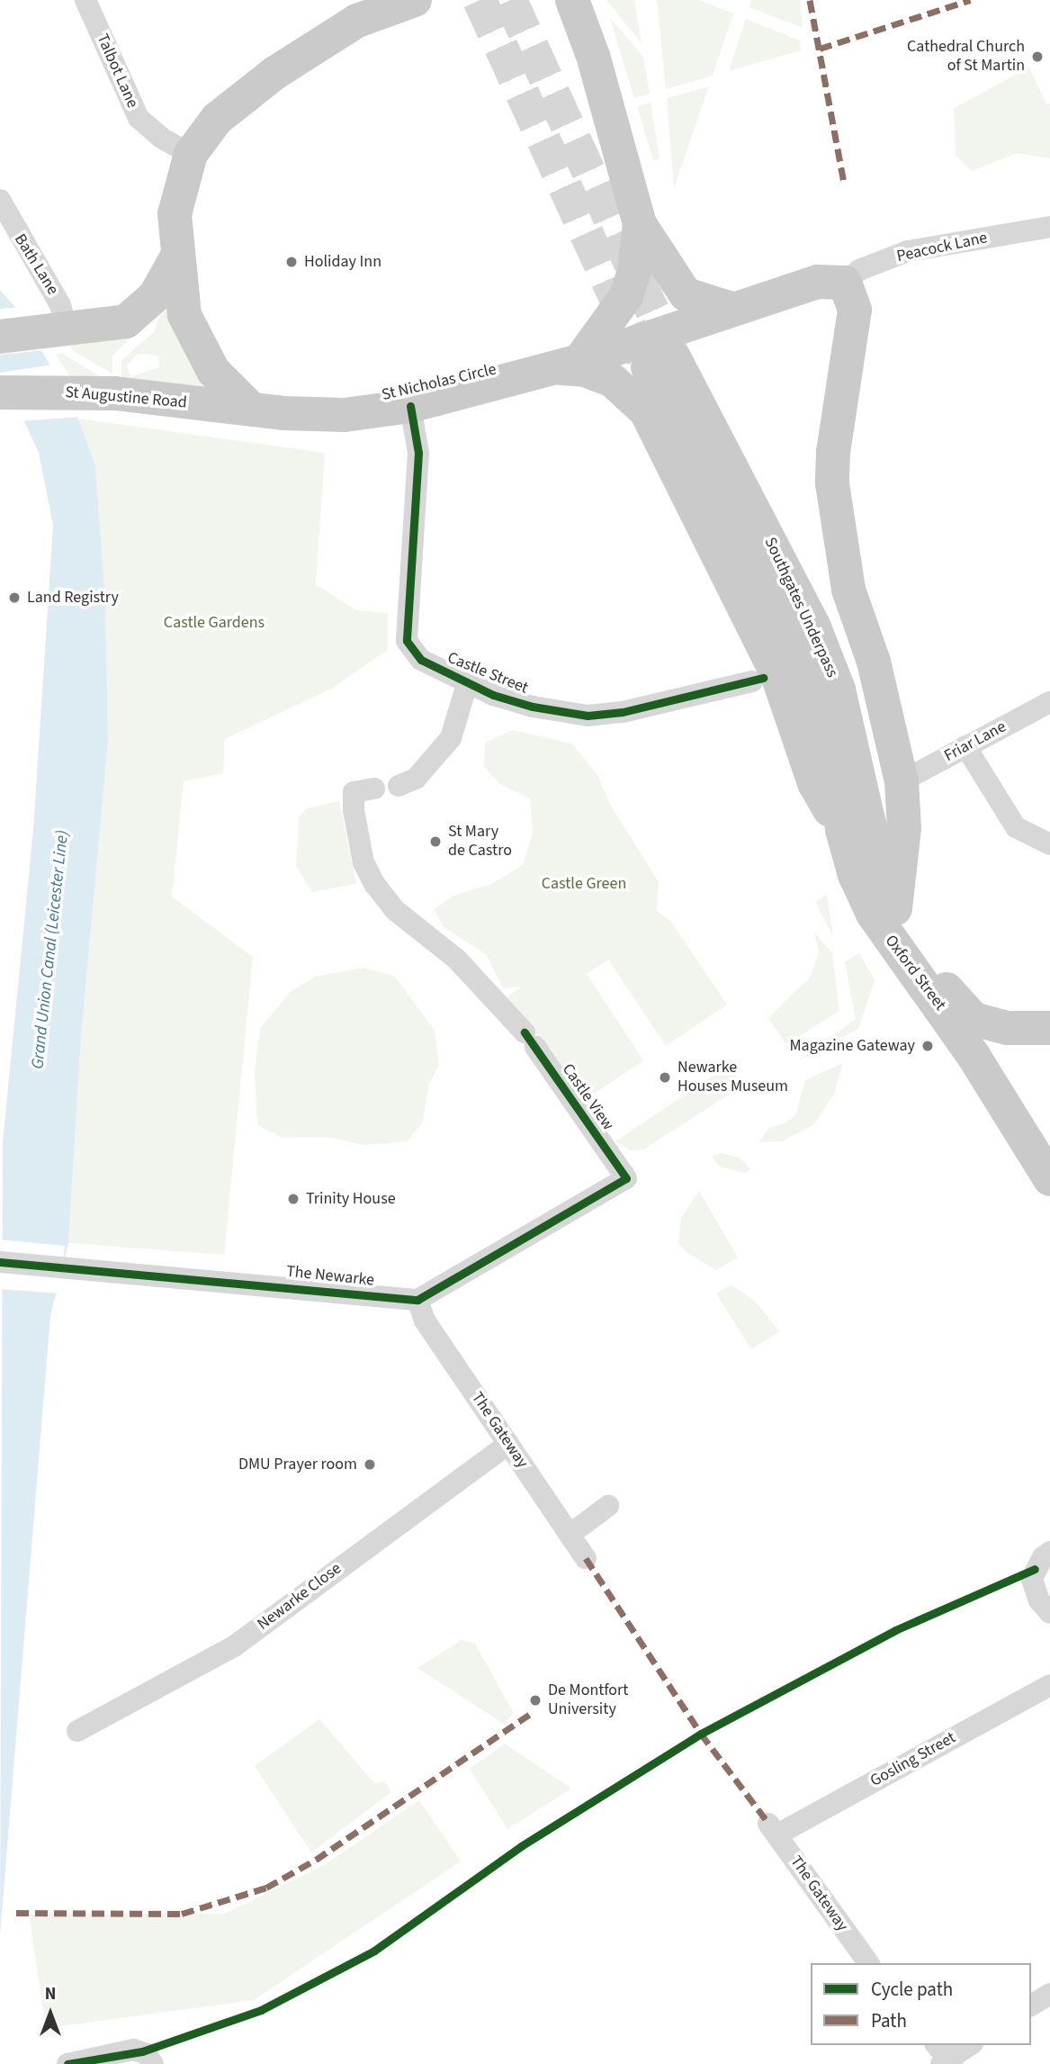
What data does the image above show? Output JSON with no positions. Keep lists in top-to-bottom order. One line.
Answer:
{"streets":{"main road":["St Nicholas Circle","St Augustine Road","Southgates Underpass","Oxford Street"],"street":["Talbot Lane","Peacock Lane","Bath Lane","Castle Street","Friar Lane","Castle View","The Newarke","The Gateway","Newarke Close","Gosling Street"]},"crossings":[["St Nicholas Circle","St Augustine Road"],["St Nicholas Circle","Castle Street"],["Southgates Underpass","Oxford Street"],["Castle View","The Newarke"],["Castle View","The Gateway"],["The Newarke","The Gateway"],["The Gateway","Newarke Close"],["The Gateway","Gosling Street"]],"water":["Grand Union Canal (Leicester Line)"],"parks":["Castle Gardens","Castle Green"],"places":["Cathedral Church of St Martin","Holiday Inn","Land Registry","St Mary de Castro","Magazine Gateway","Newarke Houses Museum","Trinity House","DMU Prayer room","De Montfort University"],"legend":["Cycle path","Path"],"north":"top"}
